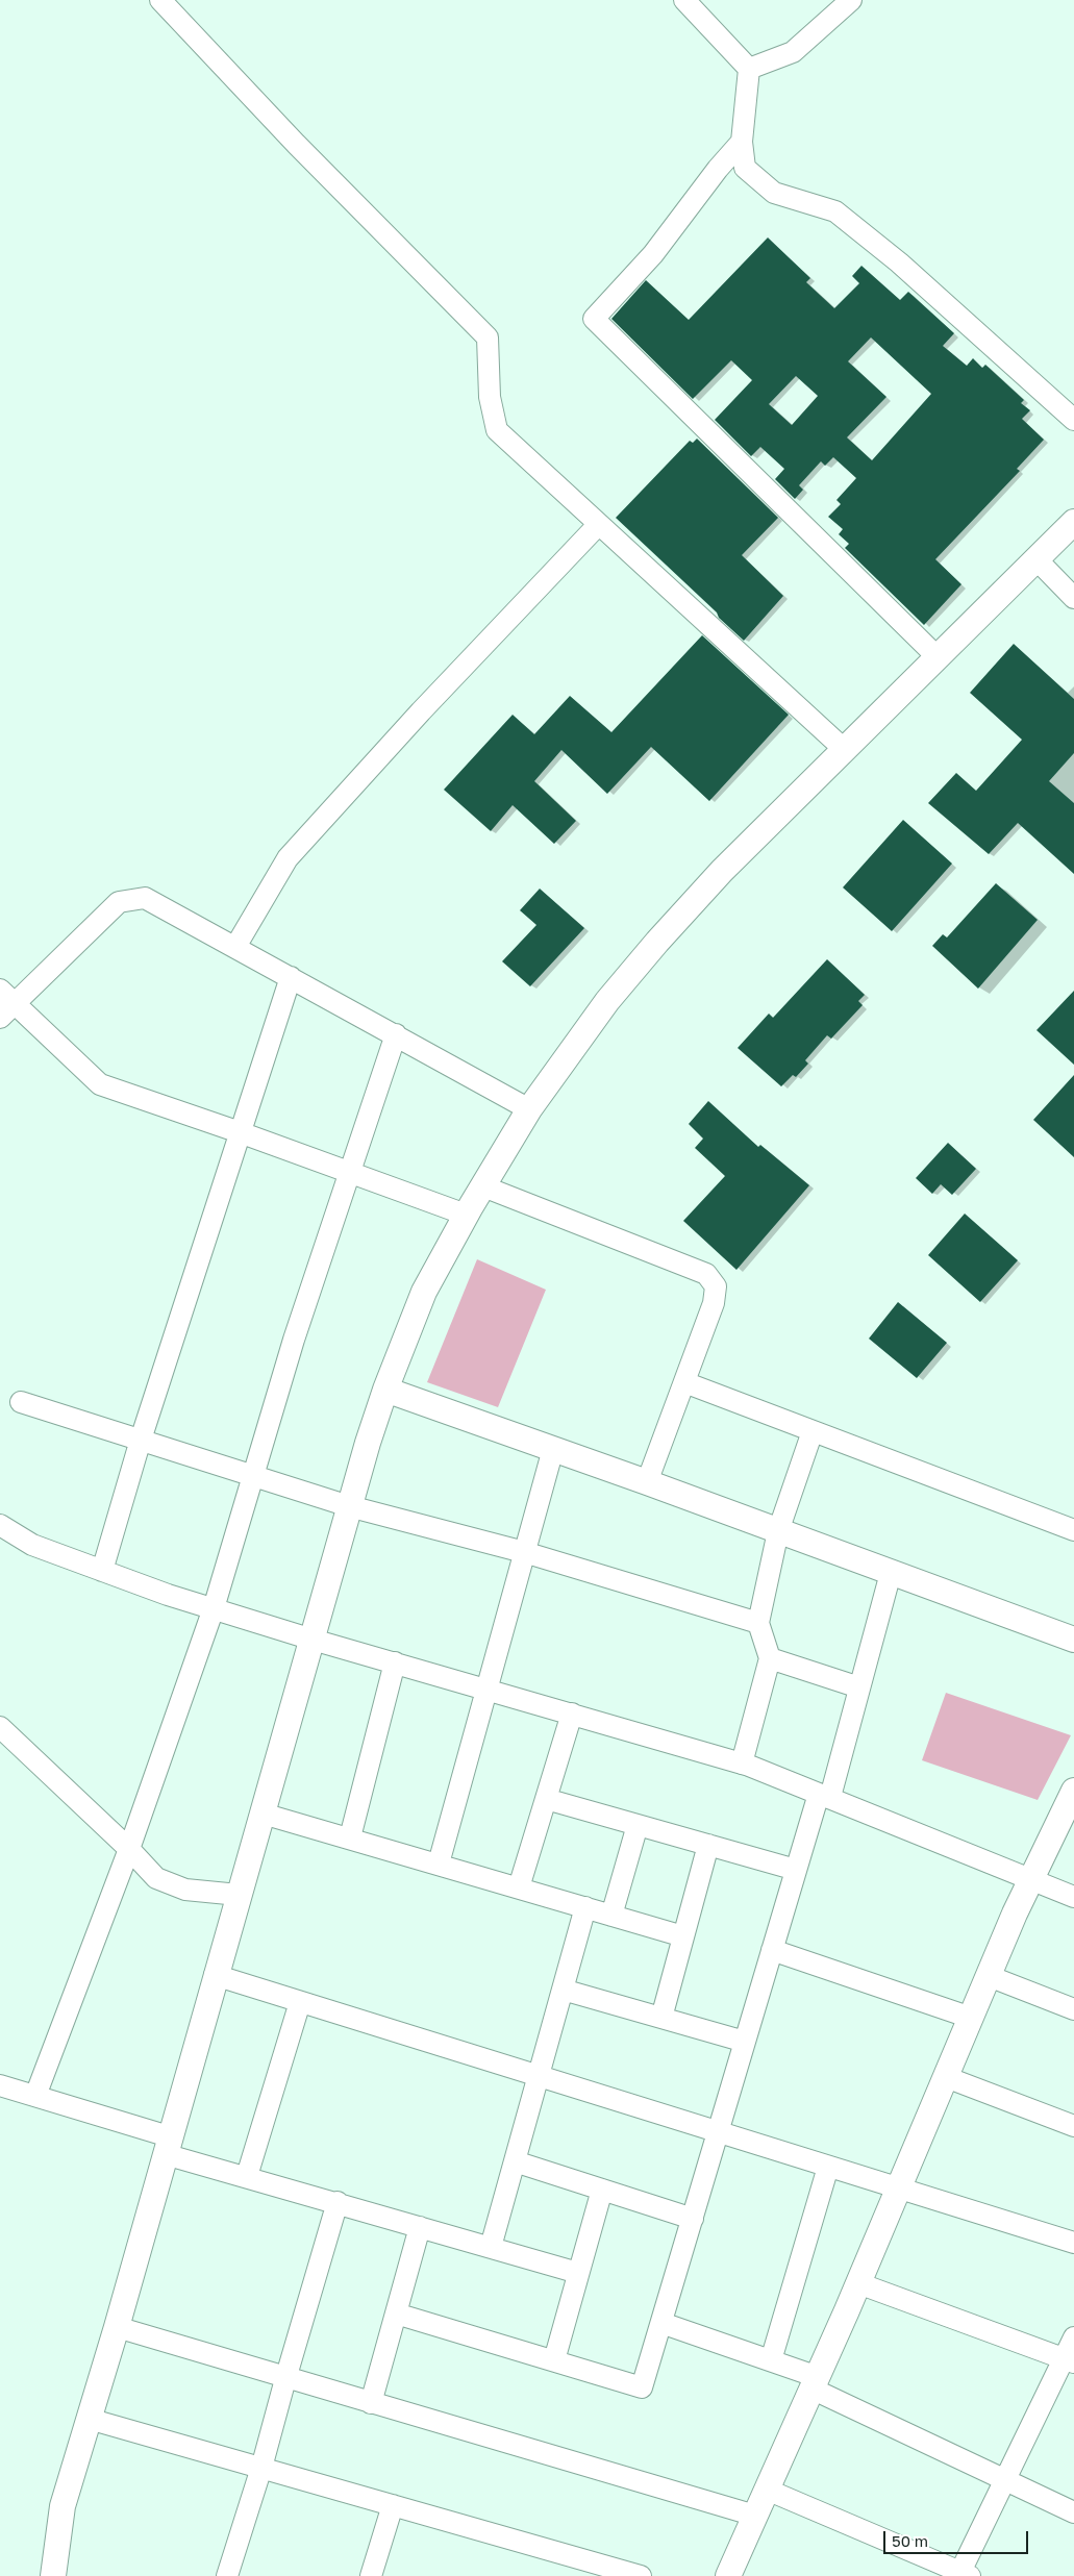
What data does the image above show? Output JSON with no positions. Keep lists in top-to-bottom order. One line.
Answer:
{"scale_bar":"50 m"}
